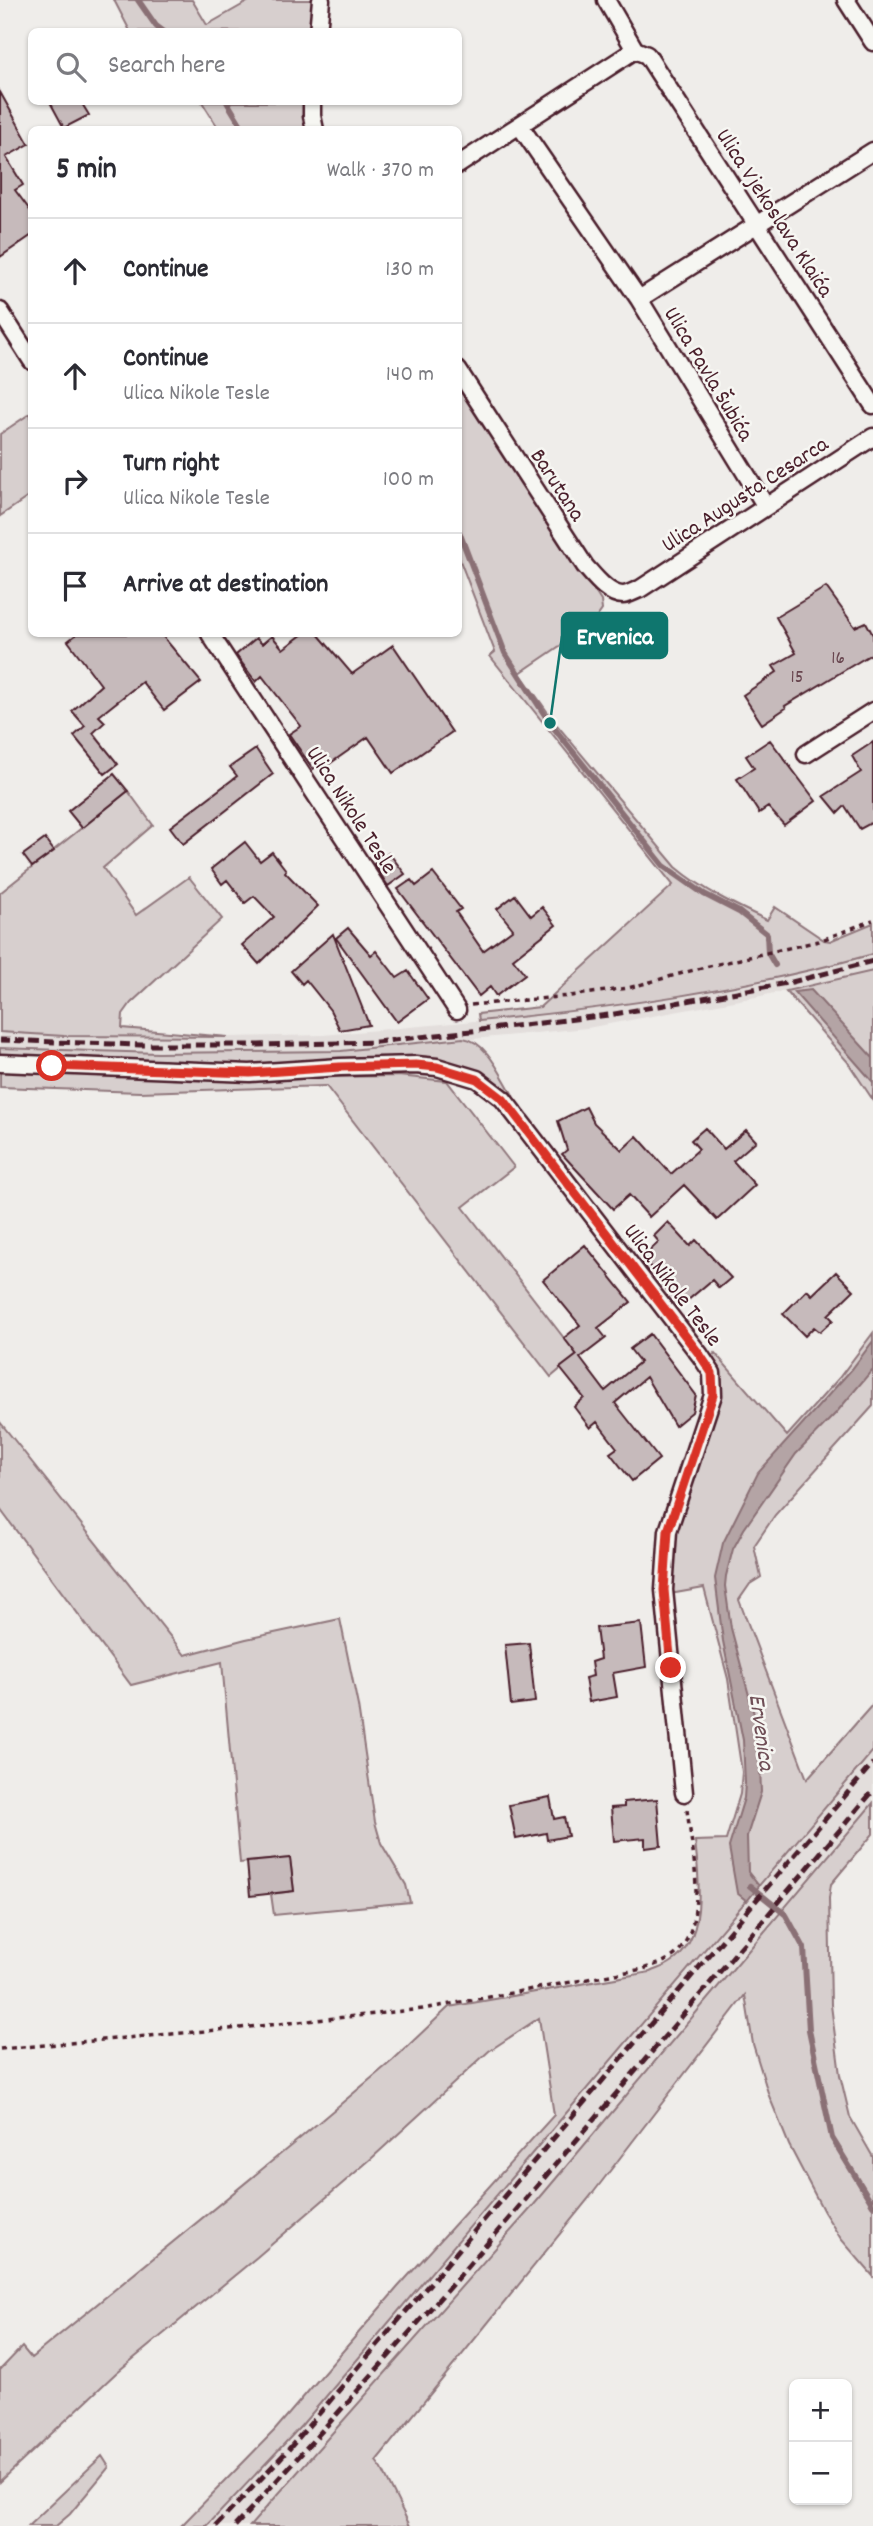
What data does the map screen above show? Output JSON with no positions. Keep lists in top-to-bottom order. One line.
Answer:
{"streets":{"street":["Ulica Vjekoslava Klaića","Ulica Pavla Šubića","Barutana","Ulica Augusta Cesarca","Ulica Nikole Tesle"]},"crossings":[["Ulica Vjekoslava Klaića","Ulica Pavla Šubića"],["Ulica Pavla Šubića","Ulica Augusta Cesarca"],["Barutana","Ulica Augusta Cesarca"]],"water":["Ervenica"],"places":["Ervenica"],"house_numbers":["16","15"],"page":{"search":"Search here","heading":["5 min","Walk · 370 m"],"list":[["Continue","130 m"],["Continue","Ulica Nikole Tesle","140 m"],["Turn right","Ulica Nikole Tesle","100 m"],"Arrive at destination"],"map_buttons":["+","−"]}}
